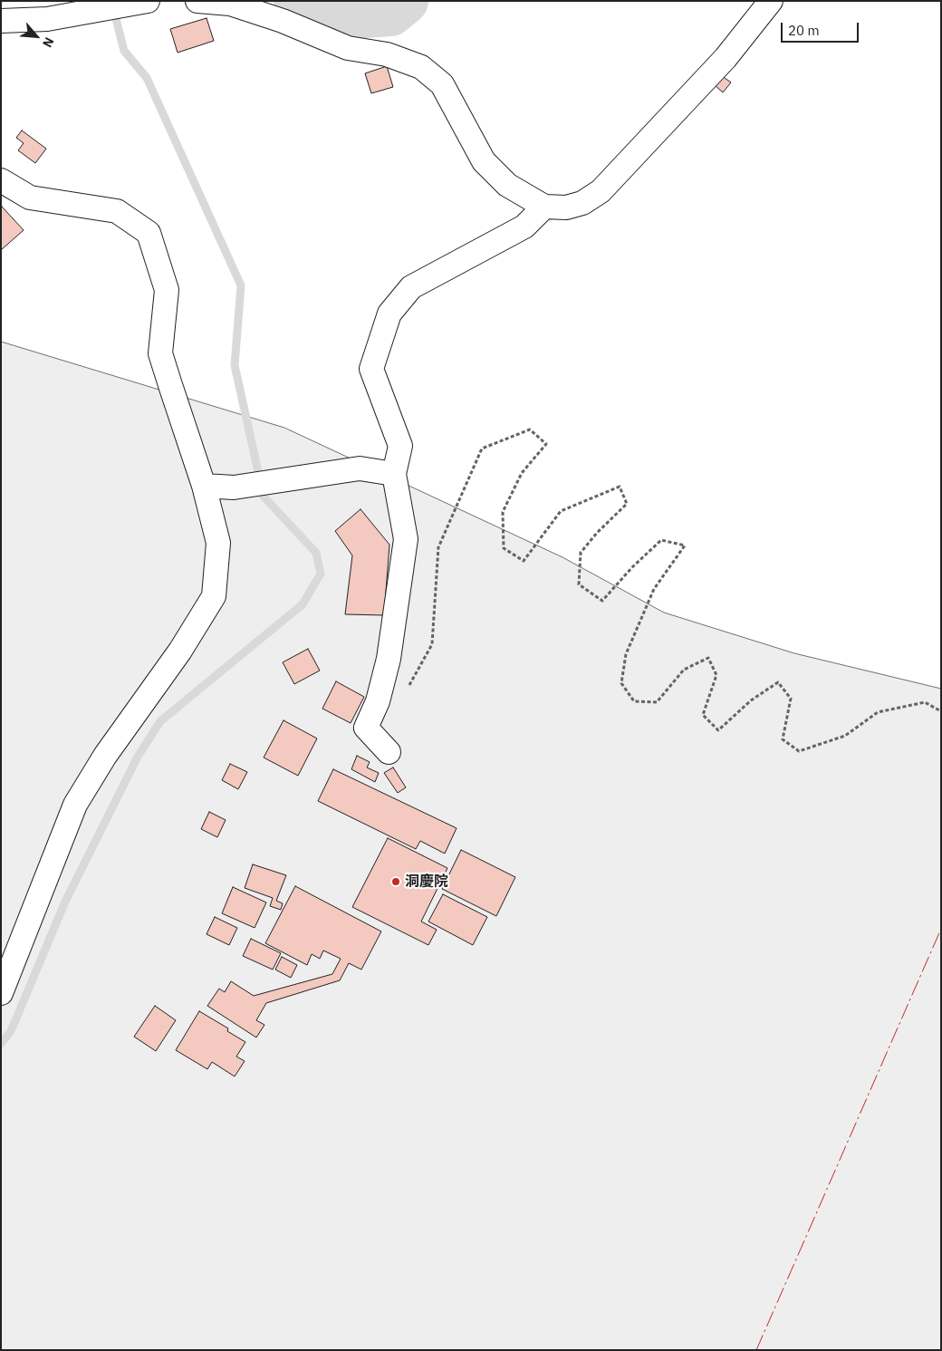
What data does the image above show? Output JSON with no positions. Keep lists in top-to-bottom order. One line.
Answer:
{"places":["洞慶院"],"scale_bar":"20 m","north":"bottom right"}
